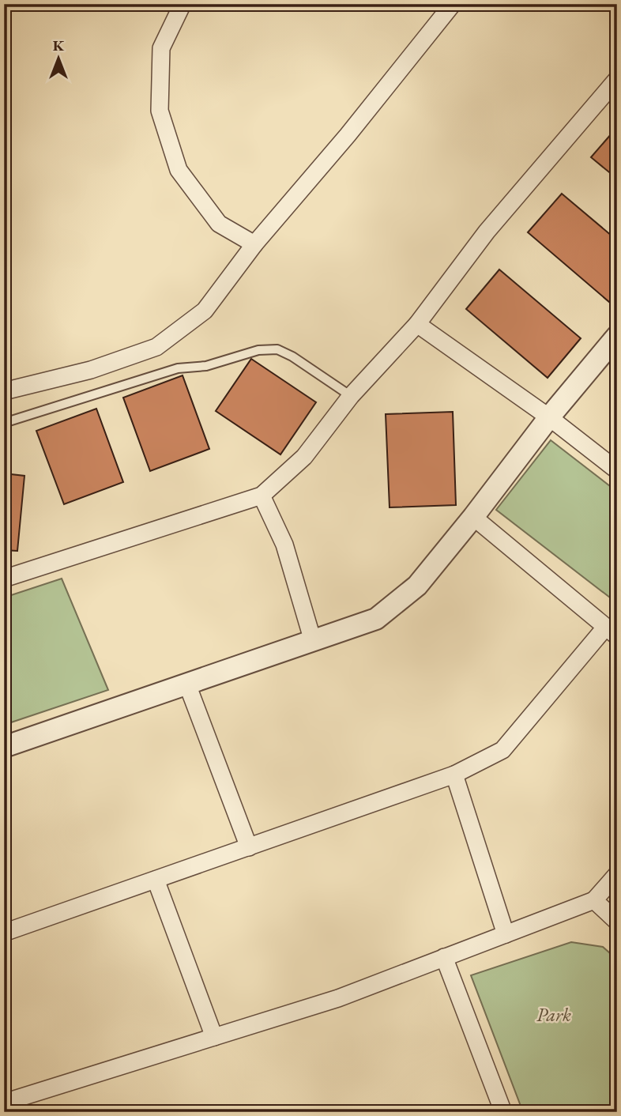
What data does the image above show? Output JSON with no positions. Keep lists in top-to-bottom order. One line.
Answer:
{"parks":["Park"],"north":"top"}
